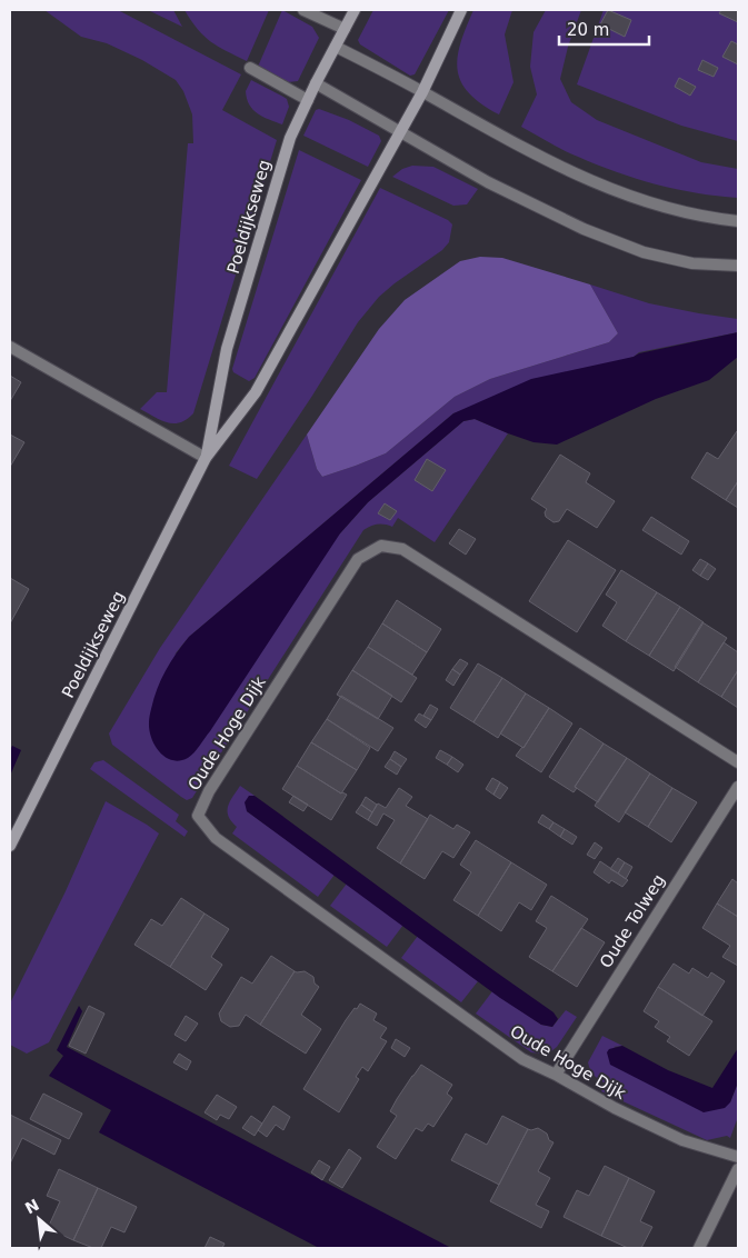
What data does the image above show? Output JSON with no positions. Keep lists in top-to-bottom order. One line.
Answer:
{"streets":{"main road":["Poeldijkseweg"],"street":["Oude Hoge Dijk","Oude Tolweg"]},"crossings":[["Oude Hoge Dijk","Oude Tolweg"]],"scale_bar":"20 m","north":"top left"}
